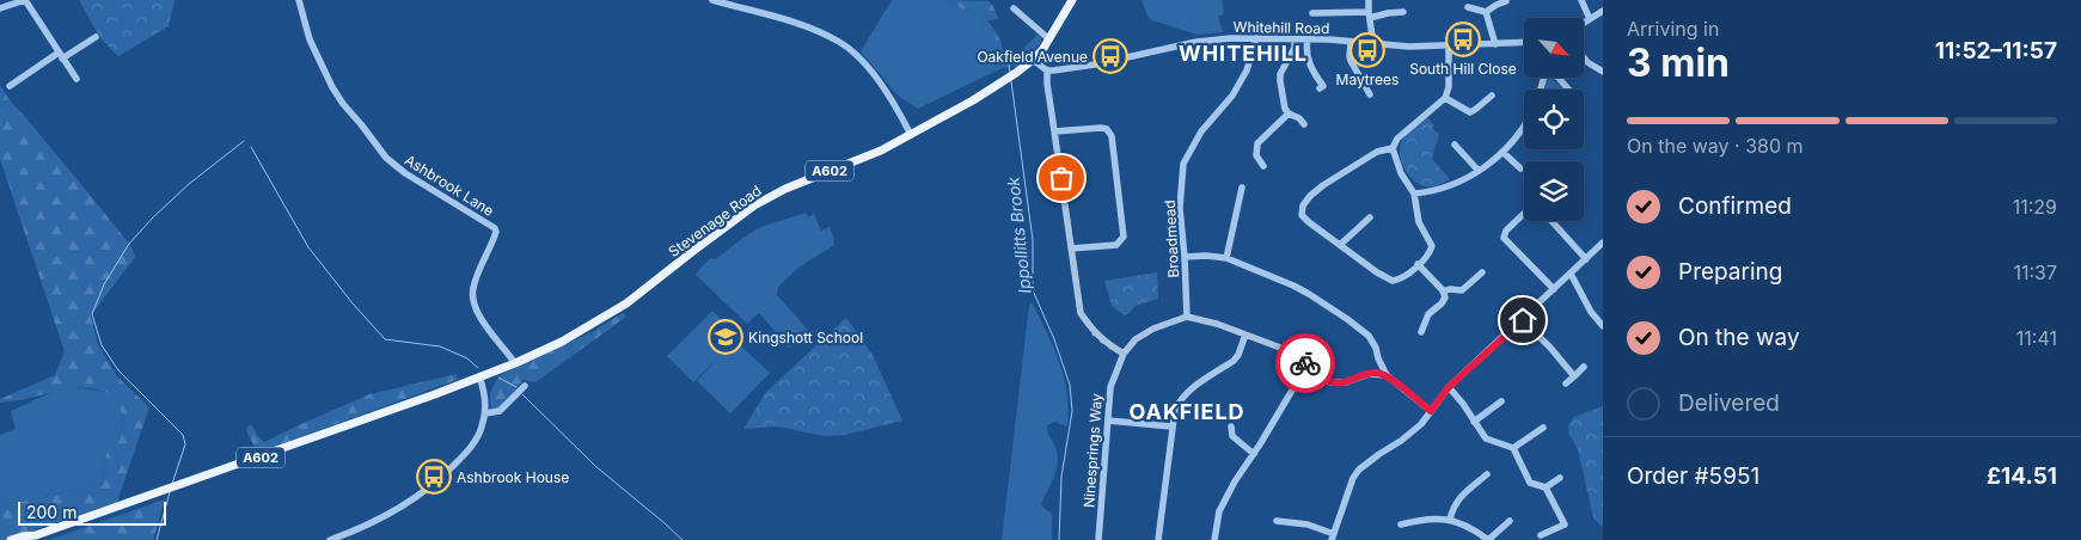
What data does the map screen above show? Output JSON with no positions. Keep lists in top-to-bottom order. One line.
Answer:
{"streets":{"main road":["A602","Stevenage Road"],"street":["Whitehill Road","Ashbrook Lane","Broadmead","Ninesprings Way"]},"crossings":[["Whitehill Road","Broadmead"],["A602","Stevenage Road"],["Ashbrook Lane","Stevenage Road"],["Broadmead","Ninesprings Way"]],"districts":["WHITEHILL","OAKFIELD"],"water":["Ippollitts Brook"],"places":{"bus stop":["South Hill Close","Maytrees","Oakfield Avenue","Ashbrook House"],"school or university":["Kingshott School"]},"scale_bar":"200 m","north":"bottom right","page":{"heading":["3 min","Arriving in","11:52–11:57"],"panel":["Order #5951","£14.51"],"bar":"On the way · 380 m","list":[["Confirmed","11:29"],["Preparing","11:37"],["On the way","11:41"],"Delivered"],"scale":"200 m"}}
